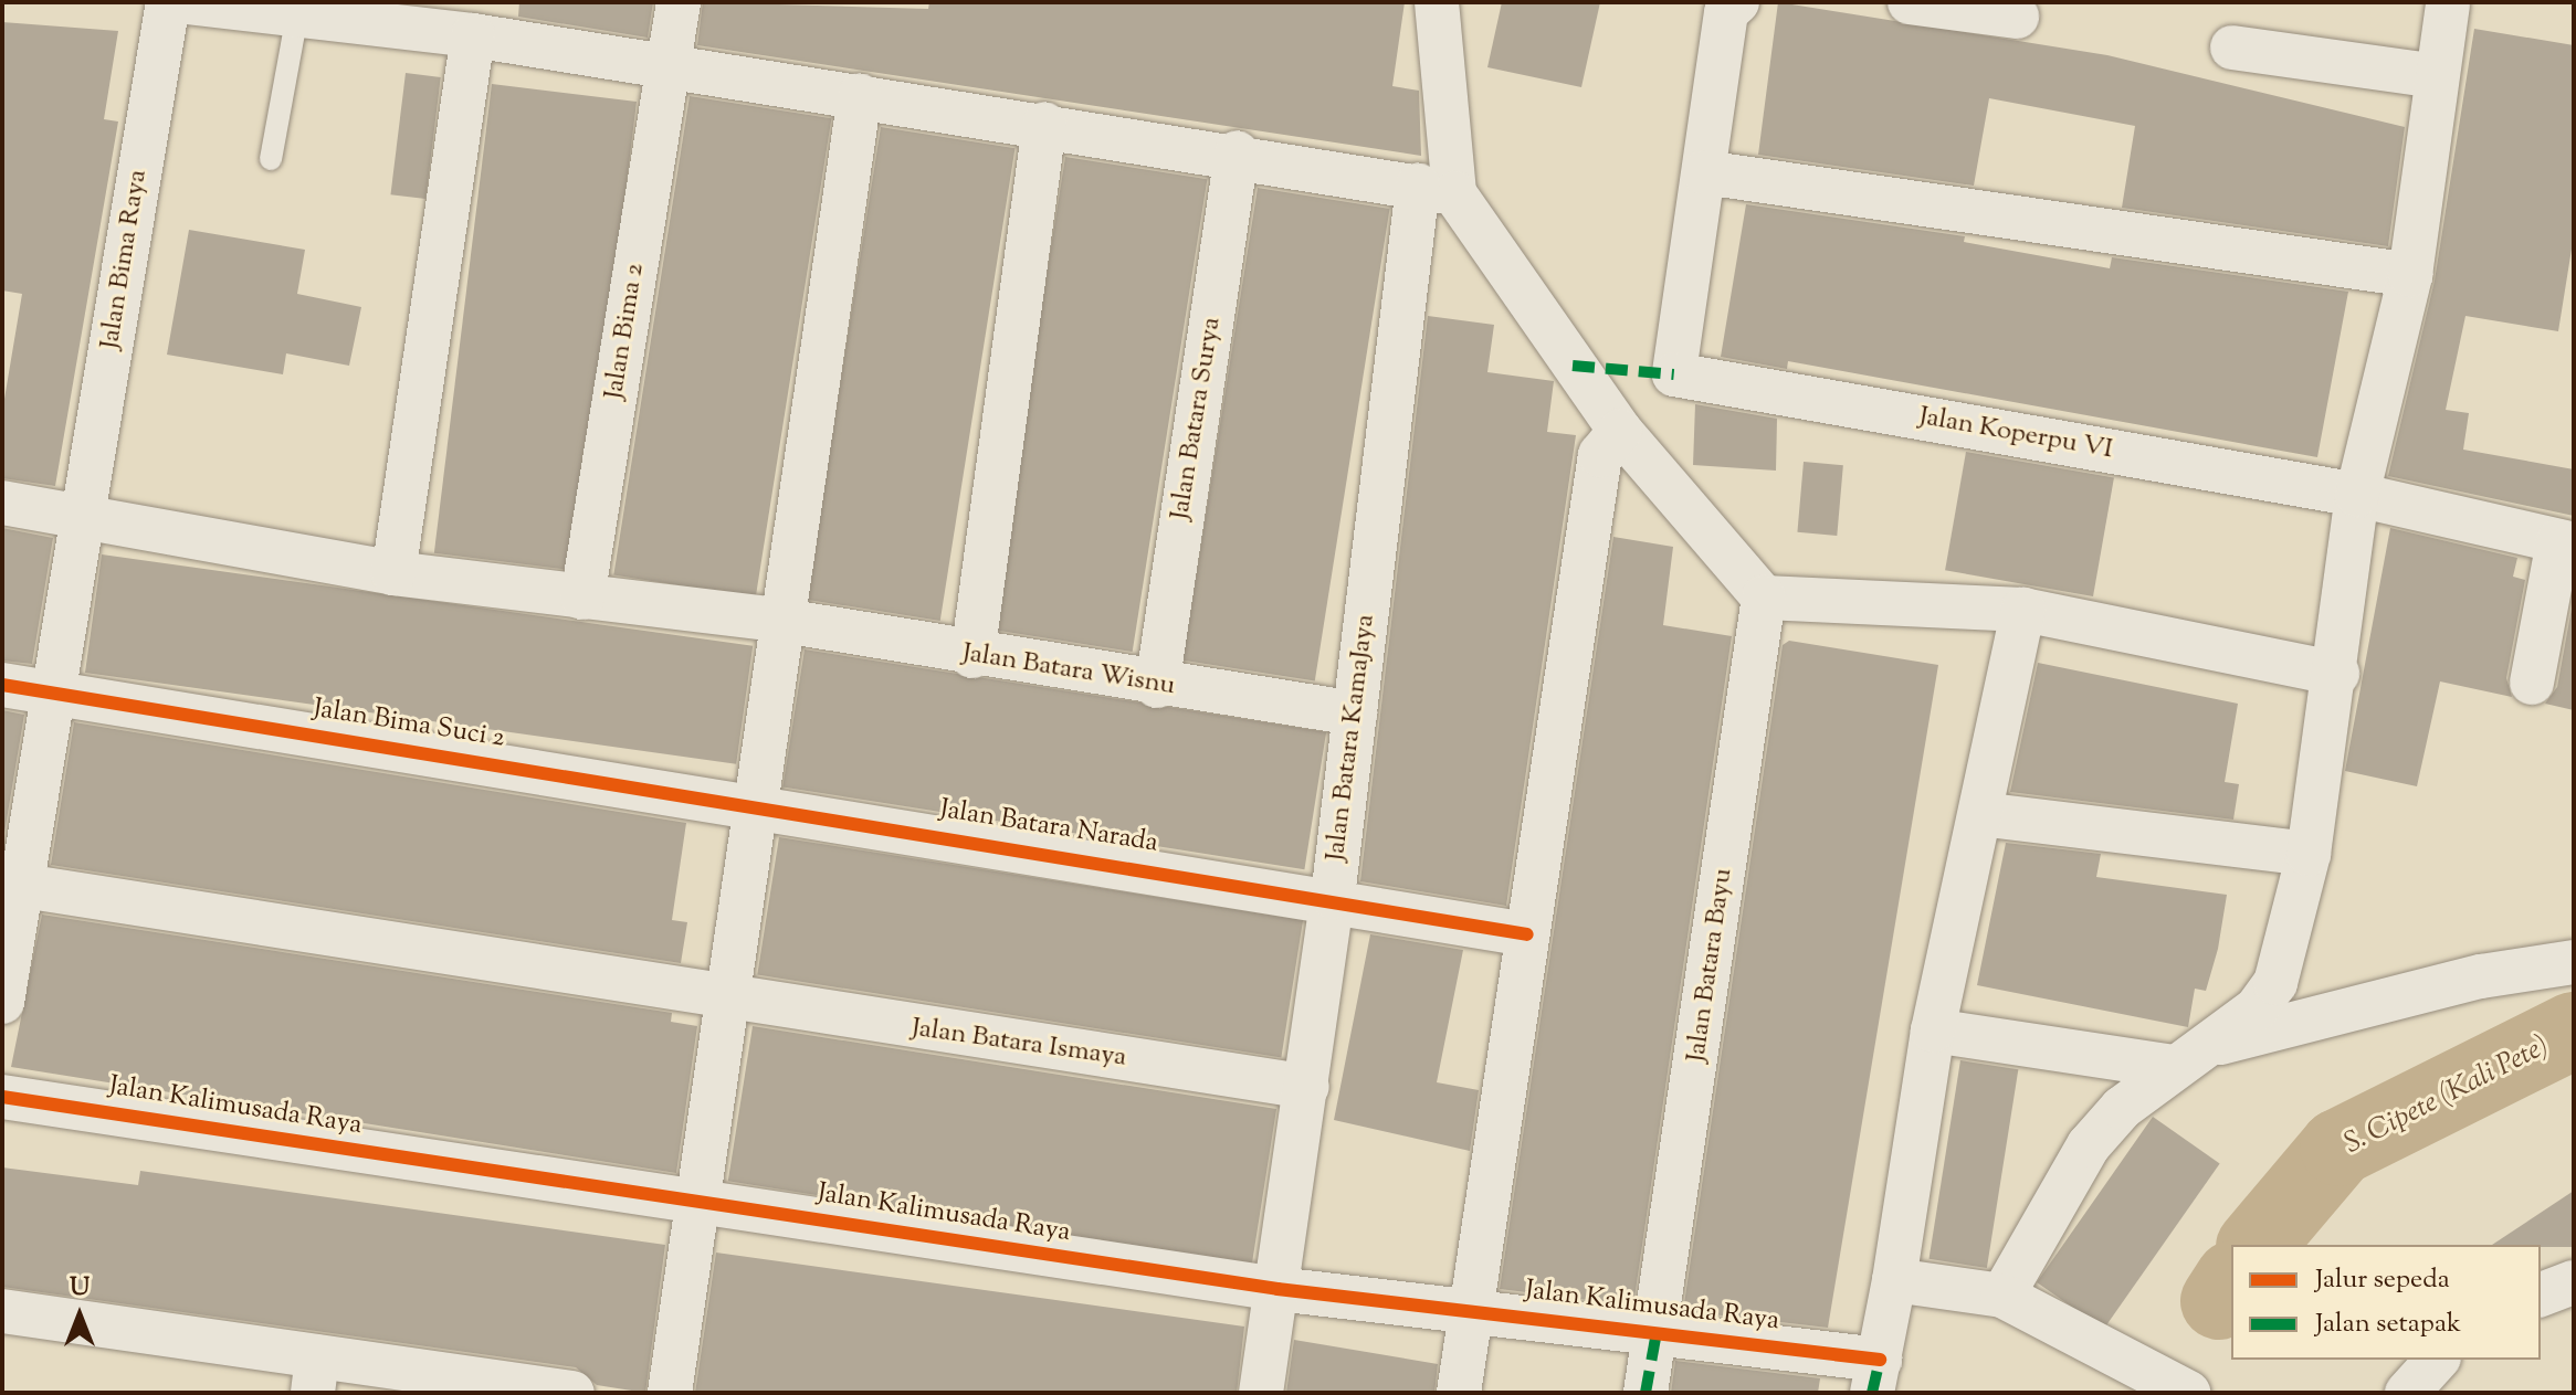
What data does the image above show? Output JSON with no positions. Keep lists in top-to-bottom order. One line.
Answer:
{"streets":{"street":["Jalan Bima Raya","Jalan Bima 2","Jalan Batara Surya","Jalan Koperpu VI","Jalan Batara Wisnu","Jalan Bima Suci 2","Jalan Batara KamaJaya","Jalan Batara Narada","Jalan Batara Bayu","Jalan Batara Ismaya","Jalan Kalimusada Raya"]},"crossings":[["Jalan Bima Raya","Jalan Batara Wisnu"],["Jalan Bima Raya","Jalan Bima Suci 2"],["Jalan Bima Raya","Jalan Batara Ismaya"],["Jalan Bima 2","Jalan Batara Wisnu"],["Jalan Batara Surya","Jalan Batara Wisnu"],["Jalan Batara Wisnu","Jalan Batara KamaJaya"],["Jalan Bima Suci 2","Jalan Batara Narada"],["Jalan Batara KamaJaya","Jalan Batara Narada"],["Jalan Batara KamaJaya","Jalan Batara Ismaya"],["Jalan Batara KamaJaya","Jalan Kalimusada Raya"],["Jalan Batara Bayu","Jalan Kalimusada Raya"]],"water":["S. Cipete (Kali Pete)"],"legend":["Jalur sepeda","Jalan setapak"],"north":"top"}
